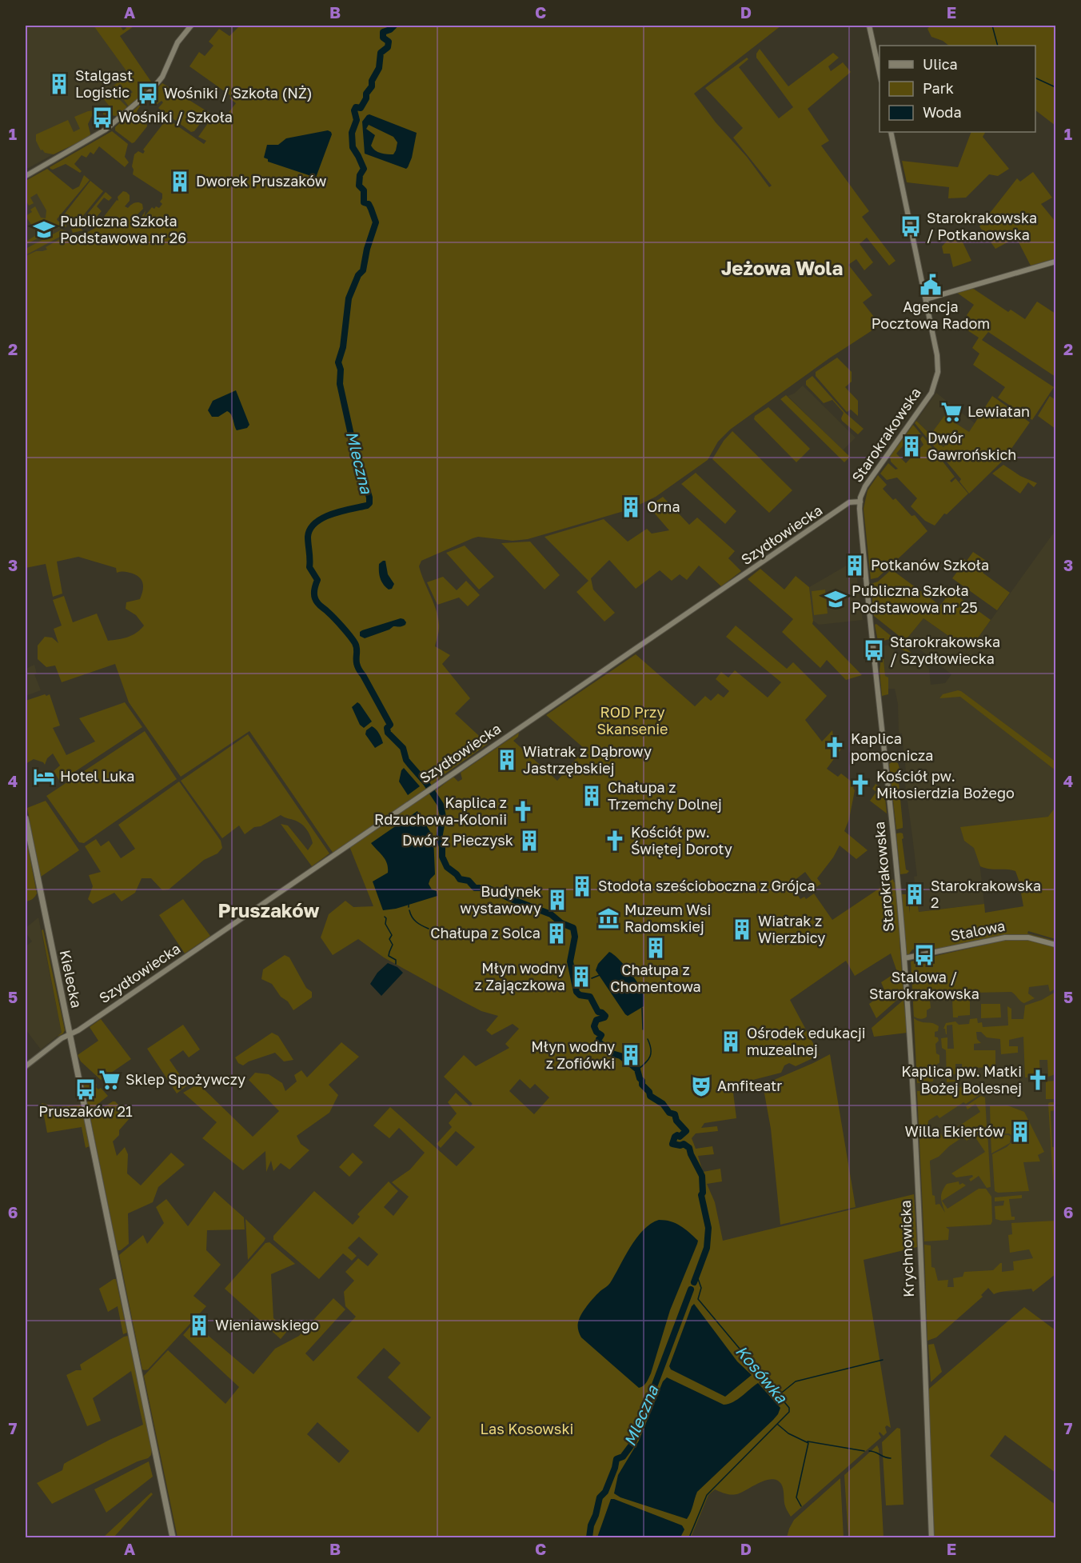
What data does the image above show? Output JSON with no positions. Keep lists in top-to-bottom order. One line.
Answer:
{"streets":{"main road":["Kielecka"],"street":["Starokrakowska","Szydłowiecka","Stalowa","Krychnowicka"]},"crossings":[["Starokrakowska","Szydłowiecka"],["Starokrakowska","Stalowa"],["Starokrakowska","Krychnowicka"],["Szydłowiecka","Kielecka"],["Stalowa","Krychnowicka"]],"districts":["Jeżowa Wola","Pruszaków"],"water":["Mleczna","Kosówka"],"parks":["ROD Przy Skansenie","Las Kosowski"],"places":{"building":["Stalgast Logistic","Dworek Pruszaków","Dwór Gawrońskich","Orna","Potkanów Szkoła","Wiatrak z Dąbrowy Jastrzębskiej","Chałupa z Trzemchy Dolnej","Dwór z Pieczysk","Stodoła sześcioboczna z Grójca","Starokrakowska 2","Budynek wystawowy","Wiatrak z Wierzbicy","Chałupa z Solca","Chałupa z Chomentowa","Młyn wodny z Zajączkowa","Ośrodek edukacji muzealnej","Młyn wodny z Zofiówki","Willa Ekiertów","Wieniawskiego"],"bus stop":["Wośniki / Szkoła (NŻ)","Wośniki / Szkoła","Starokrakowska / Potkanowska","Starokrakowska / Szydłowiecka","Stalowa / Starokrakowska","Pruszaków 21"],"school or university":["Publiczna Szkoła Podstawowa nr 26","Publiczna Szkoła Podstawowa nr 25"],"public building":["Agencja Pocztowa Radom"],"supermarket":["Lewiatan","Sklep Spożywczy"],"church":["Kaplica pomocnicza","Kościół pw. Miłosierdzia Bożego","Kaplica z Rdzuchowa-Kolonii","Kościół pw. Świętej Doroty","Kaplica pw. Matki Bożej Bolesnej"],"hotel":["Hotel Luka"],"museum":["Muzeum Wsi Radomskiej"],"theatre":["Amfiteatr"]},"legend":["Ulica","Park","Woda"],"grid":{"columns":["A","B","C","D","E"],"rows":["1","2","3","4","5","6","7"]}}
